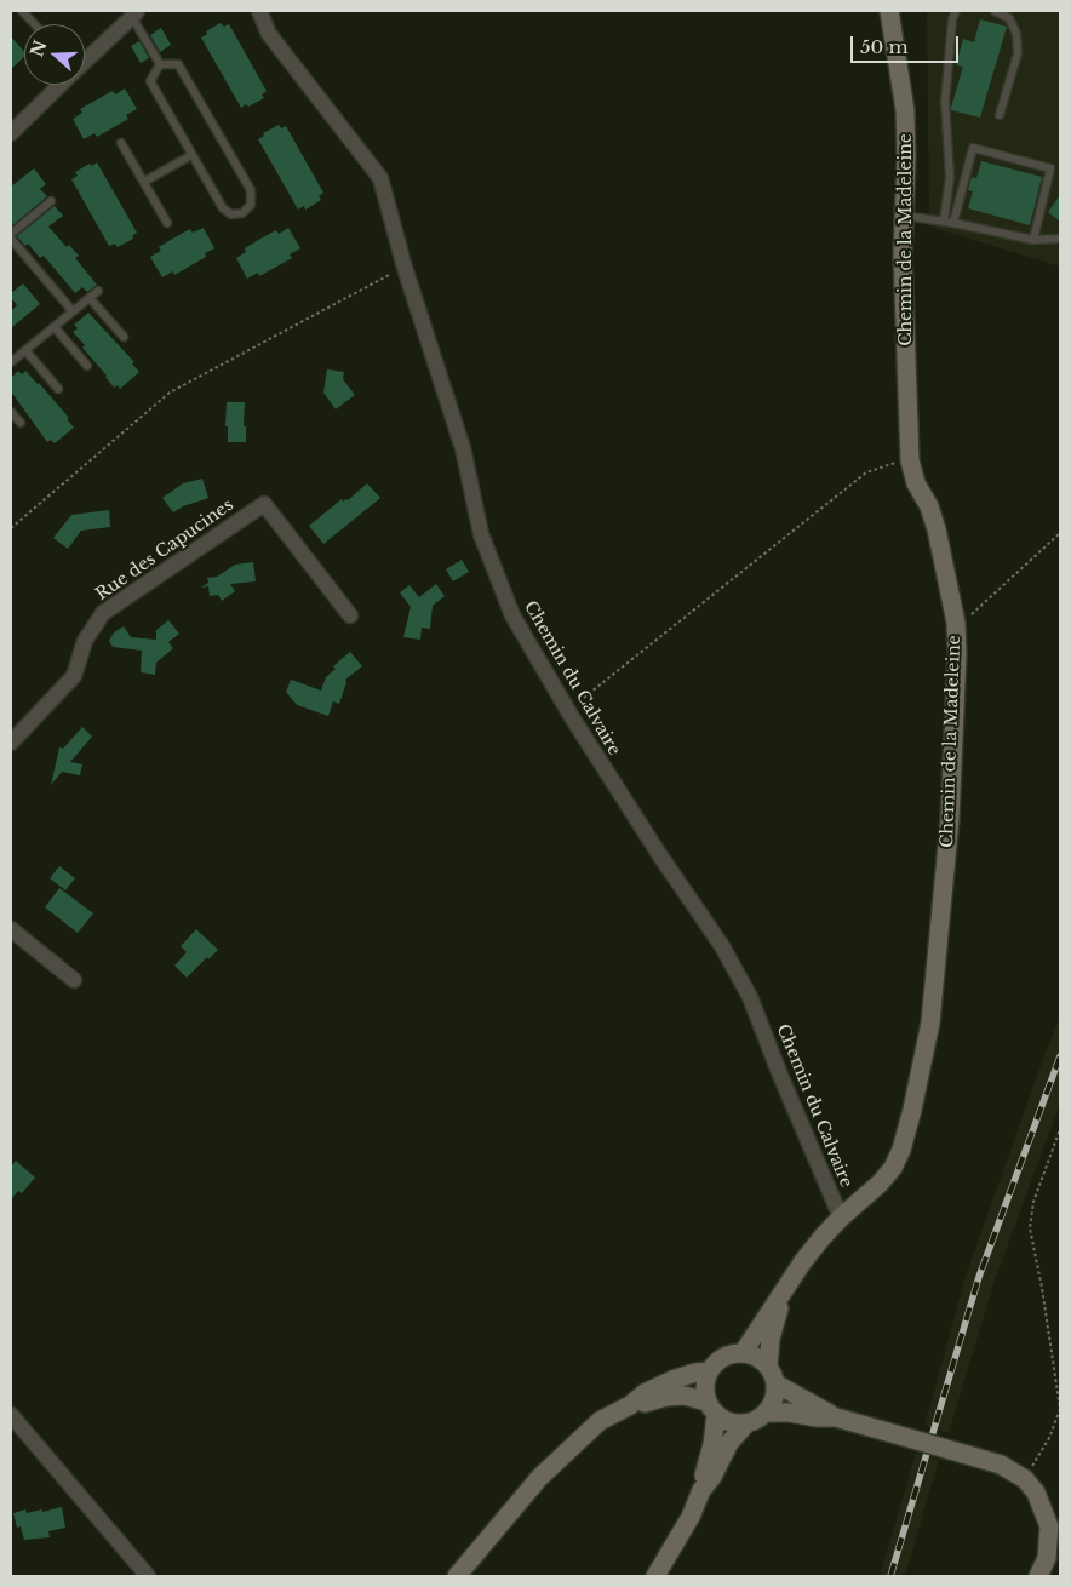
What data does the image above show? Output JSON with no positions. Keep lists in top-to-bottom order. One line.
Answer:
{"streets":{"street":["Chemin de la Madeleine","Rue des Capucines","Chemin du Calvaire"]},"crossings":[["Chemin de la Madeleine","Chemin du Calvaire"]],"scale_bar":"50 m","north":"left"}
